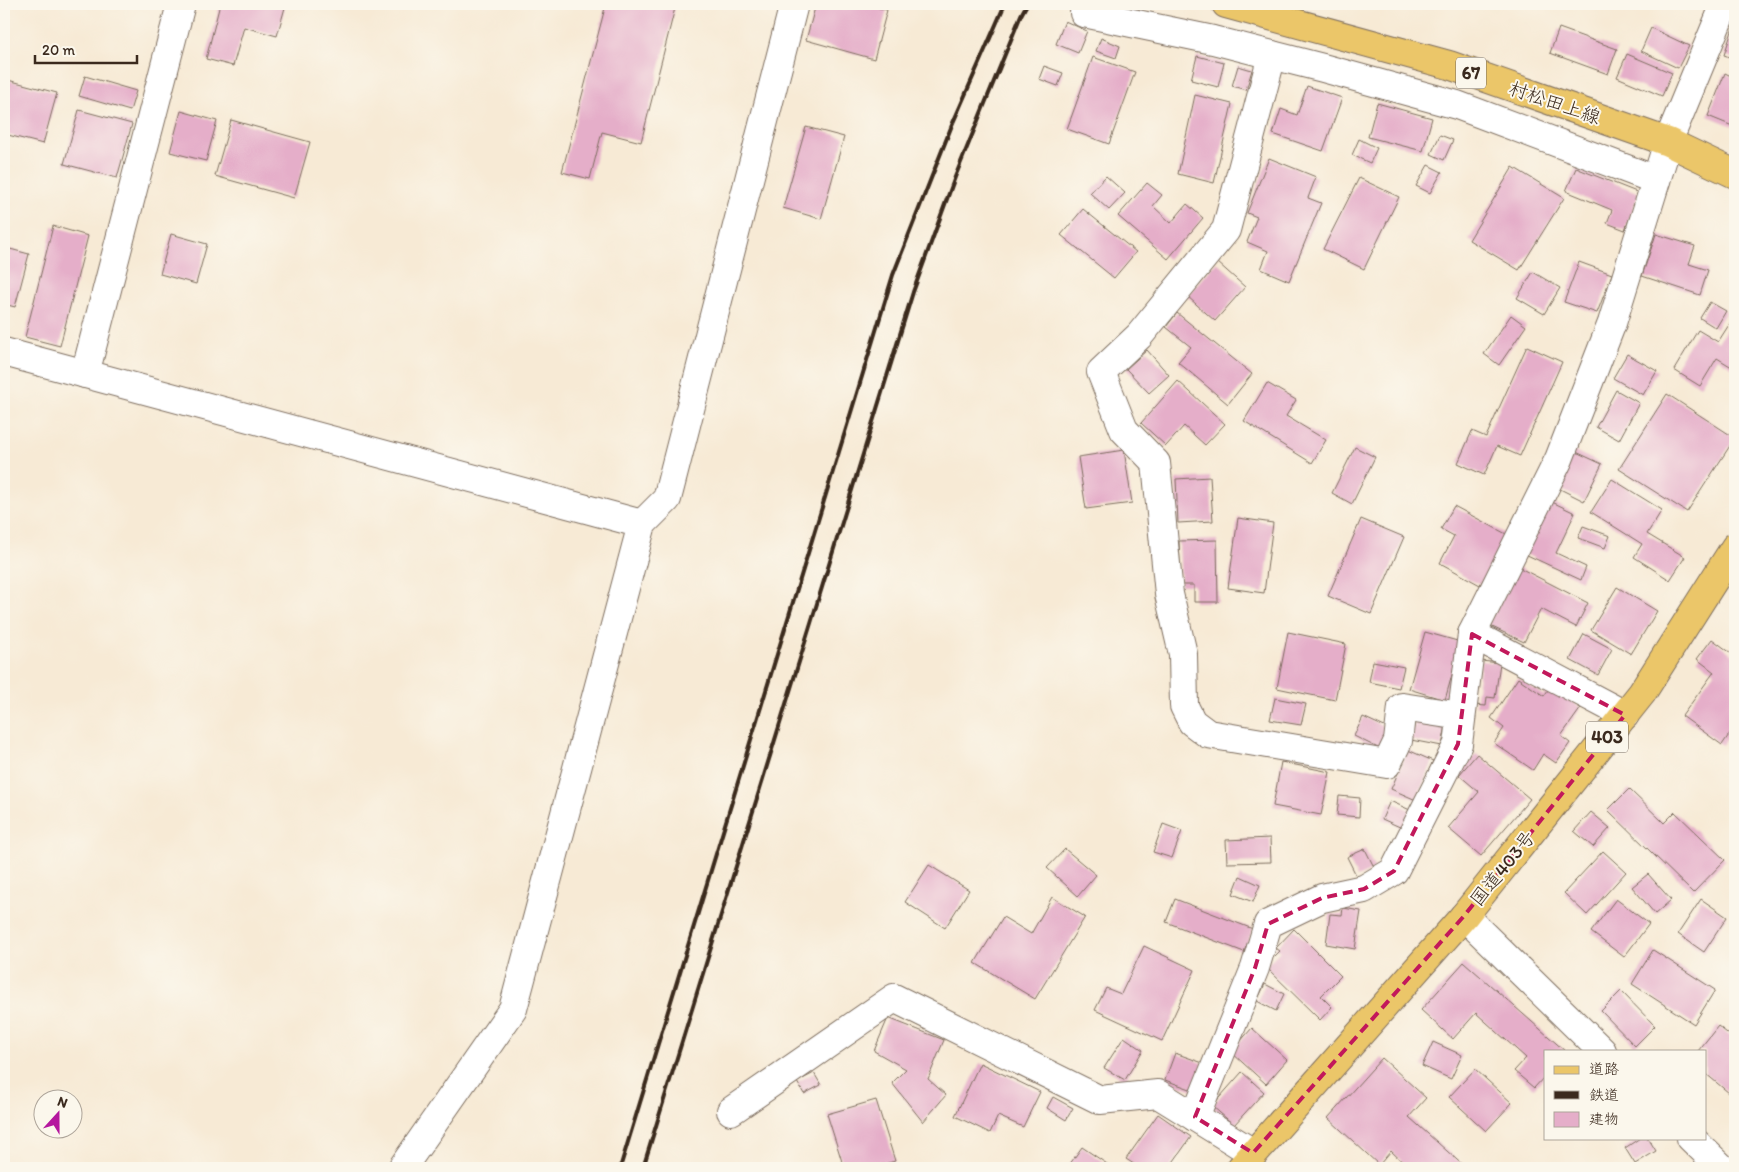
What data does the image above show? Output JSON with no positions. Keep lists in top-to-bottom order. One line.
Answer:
{"streets":{"main road":["67","村松田上線","403","国道403号"]},"legend":["道路","鉄道","建物"],"scale_bar":"20 m","north":"top"}
